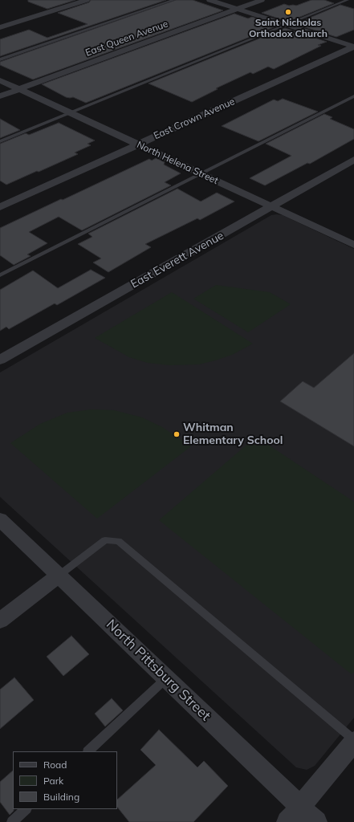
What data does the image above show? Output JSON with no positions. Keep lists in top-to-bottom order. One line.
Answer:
{"streets":{"street":["East Queen Avenue","East Crown Avenue","North Helena Street","East Everett Avenue","North Pittsburg Street"]},"crossings":[["East Queen Avenue","North Helena Street"],["East Crown Avenue","North Helena Street"],["North Helena Street","East Everett Avenue"]],"places":["Saint Nicholas Orthodox Church","Whitman Elementary School"],"legend":["Road","Park","Building"]}
